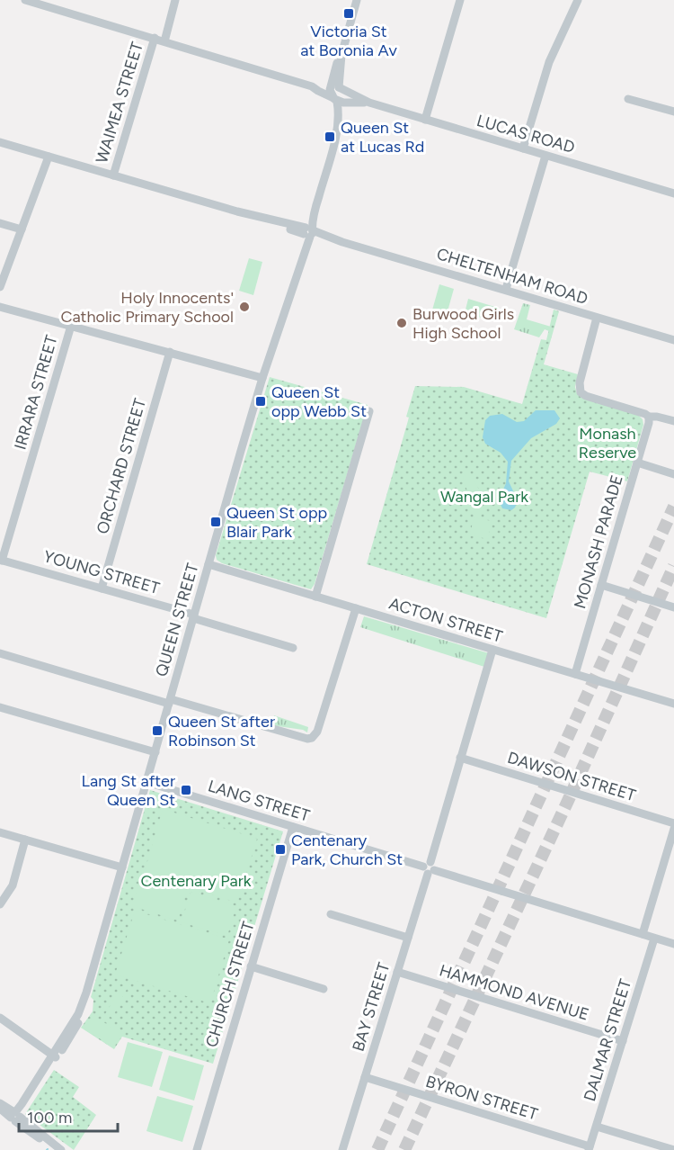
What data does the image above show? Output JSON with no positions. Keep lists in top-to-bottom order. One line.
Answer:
{"streets":{"street":["WAIMEA STREET","LUCAS ROAD","CHELTENHAM ROAD","IRRARA STREET","ORCHARD STREET","MONASH PARADE","YOUNG STREET","QUEEN STREET","ACTON STREET","DAWSON STREET","LANG STREET","CHURCH STREET","HAMMOND AVENUE","BAY STREET","DALMAR STREET","BYRON STREET"]},"crossings":[["WAIMEA STREET","LUCAS ROAD"],["WAIMEA STREET","CHELTENHAM ROAD"],["LUCAS ROAD","QUEEN STREET"],["CHELTENHAM ROAD","QUEEN STREET"],["IRRARA STREET","YOUNG STREET"],["ORCHARD STREET","YOUNG STREET"],["MONASH PARADE","ACTON STREET"],["YOUNG STREET","QUEEN STREET"],["QUEEN STREET","ACTON STREET"],["QUEEN STREET","LANG STREET"],["ACTON STREET","BAY STREET"],["DAWSON STREET","BAY STREET"],["LANG STREET","CHURCH STREET"],["LANG STREET","BAY STREET"],["LANG STREET","DALMAR STREET"],["HAMMOND AVENUE","BAY STREET"],["HAMMOND AVENUE","DALMAR STREET"],["BAY STREET","BYRON STREET"],["DALMAR STREET","BYRON STREET"]],"parks":["Monash Reserve","Wangal Park","Centenary Park"],"places":{"transit":["Victoria St at Boronia Av","Queen St at Lucas Rd","Queen St opp Webb St","Queen St opp Blair Park","Queen St after Robinson St","Lang St after Queen St","Centenary Park, Church St"],"other":["Holy Innocents' Catholic Primary School","Burwood Girls High School"]},"scale_bar":"100 m"}
